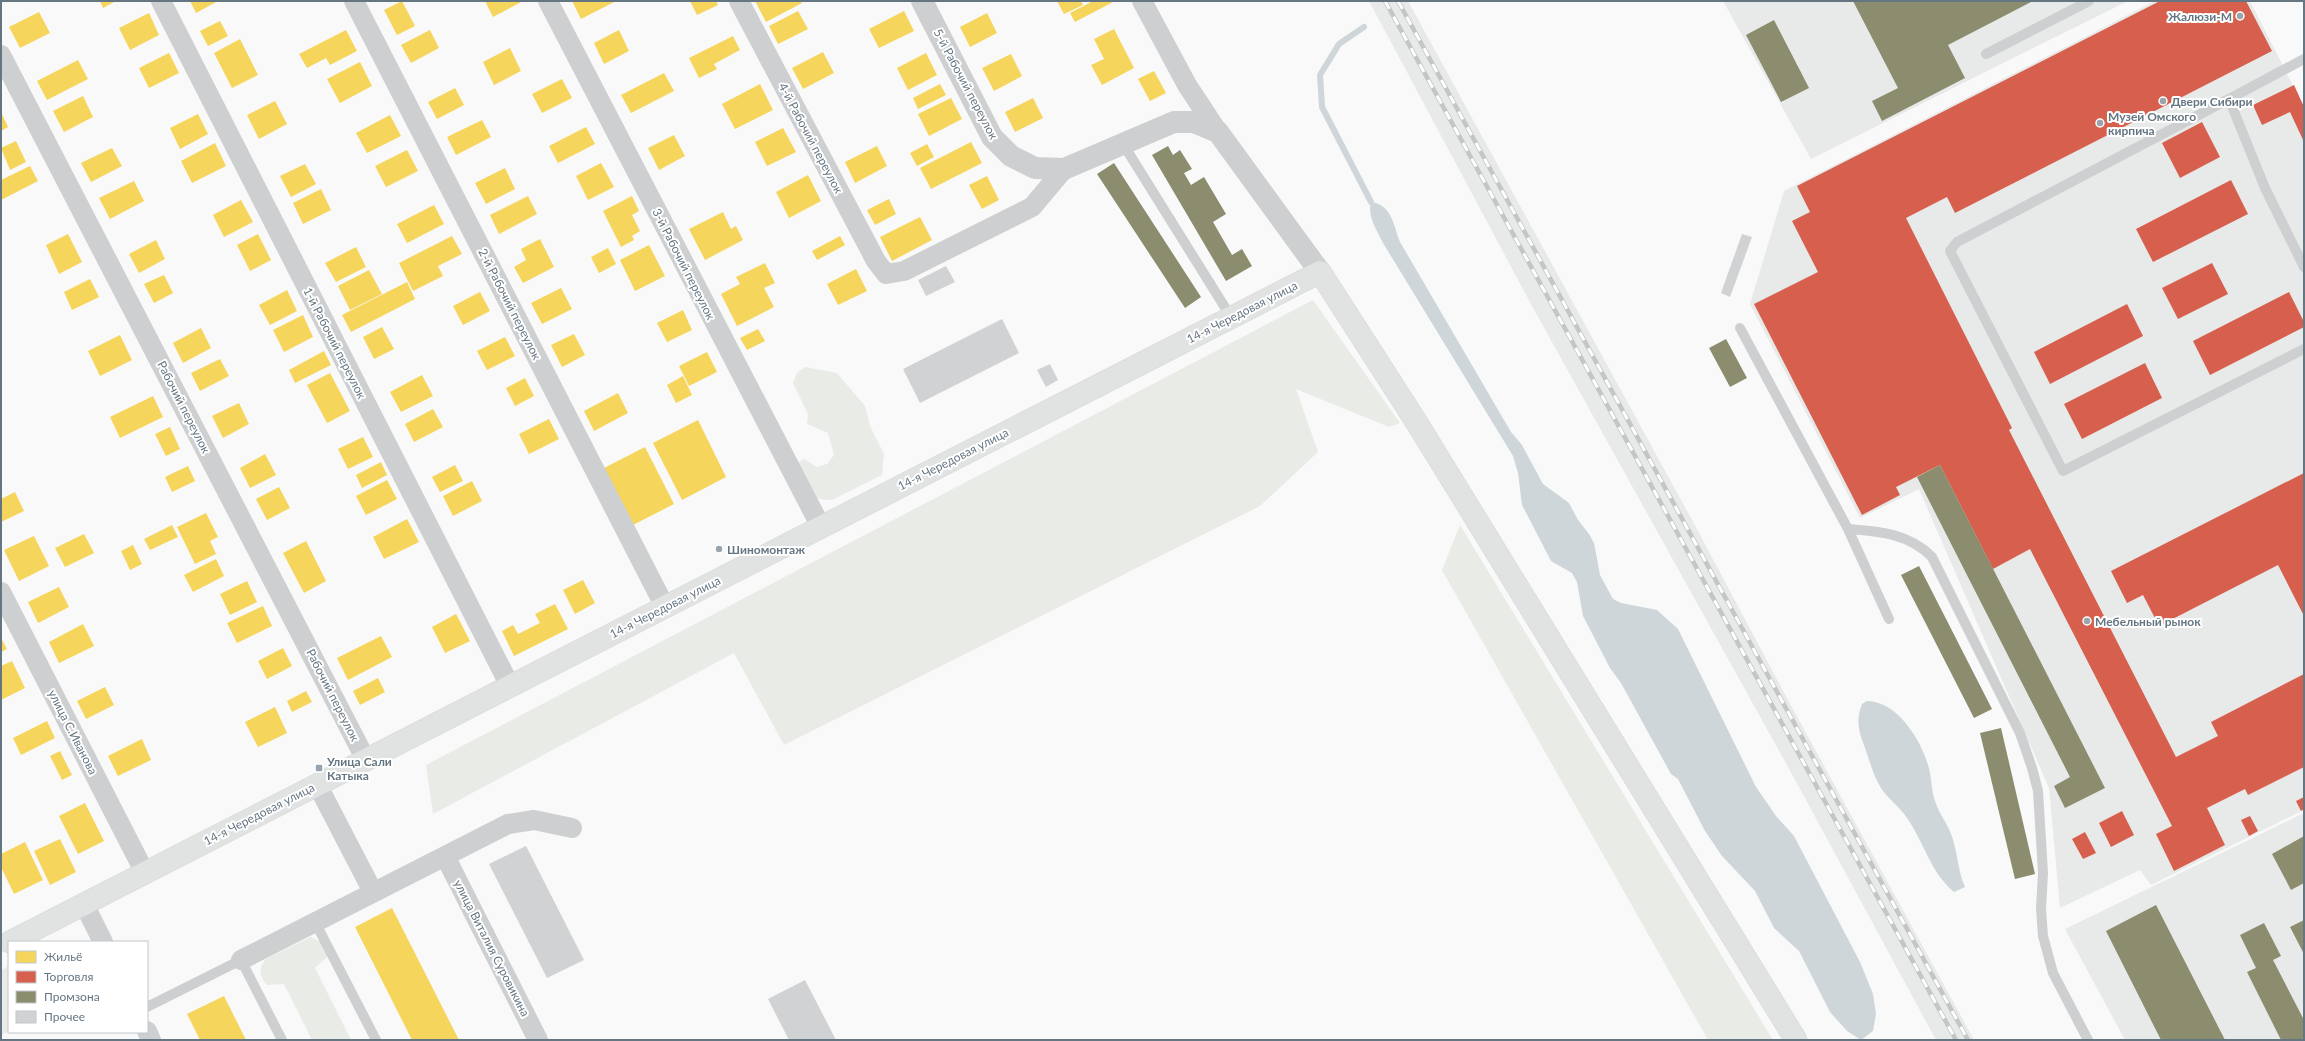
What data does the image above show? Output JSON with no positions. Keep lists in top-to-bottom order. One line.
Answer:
{"streets":{"main road":["14-я Чередовая улица"],"street":["5-й Рабочий переулок","4-й Рабочий переулок","3-й Рабочий переулок","2-й Рабочий переулок","1-й Рабочий переулок","Рабочий переулок","улица С.Иванова","улица Виталия Суровикина"]},"crossings":[["5-й Рабочий переулок","4-й Рабочий переулок"],["3-й Рабочий переулок","14-я Чередовая улица"],["2-й Рабочий переулок","14-я Чередовая улица"],["14-я Чередовая улица","1-й Рабочий переулок"],["14-я Чередовая улица","Рабочий переулок"],["14-я Чередовая улица","улица С.Иванова"]],"places":{"other":["Жалюзи-М","Двери Сибири","Музей Омского кирпича","Шиномонтаж","Мебельный рынок"],"transit":["Улица Сали Катыка"]},"legend":["Жильё","Торговля","Промзона","Прочее"]}
